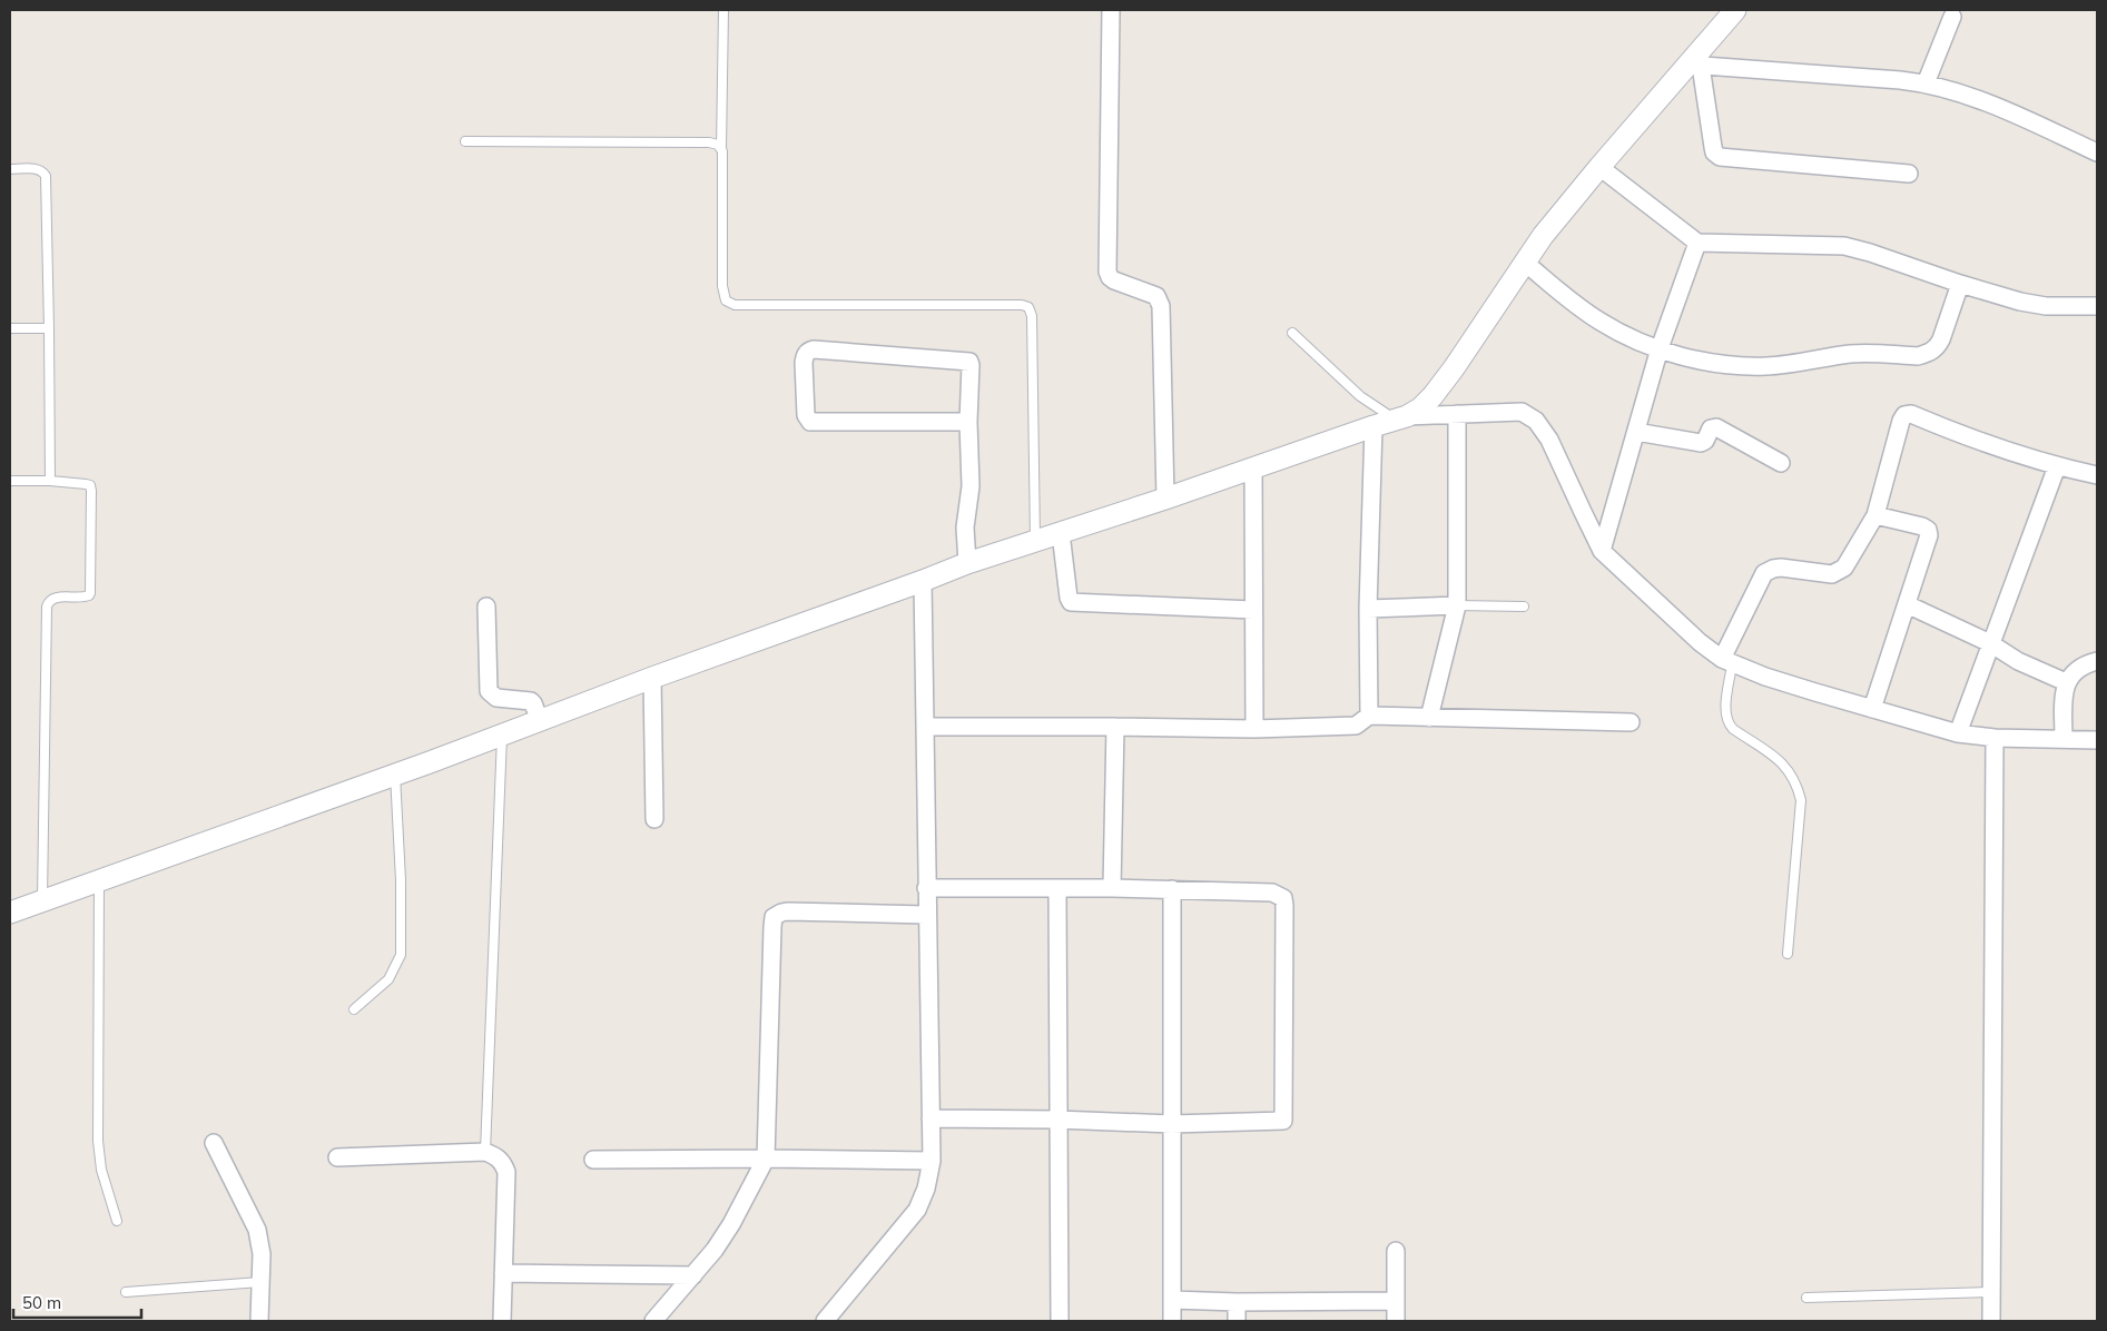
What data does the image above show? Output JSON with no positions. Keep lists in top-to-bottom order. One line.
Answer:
{"scale_bar":"50 m"}
